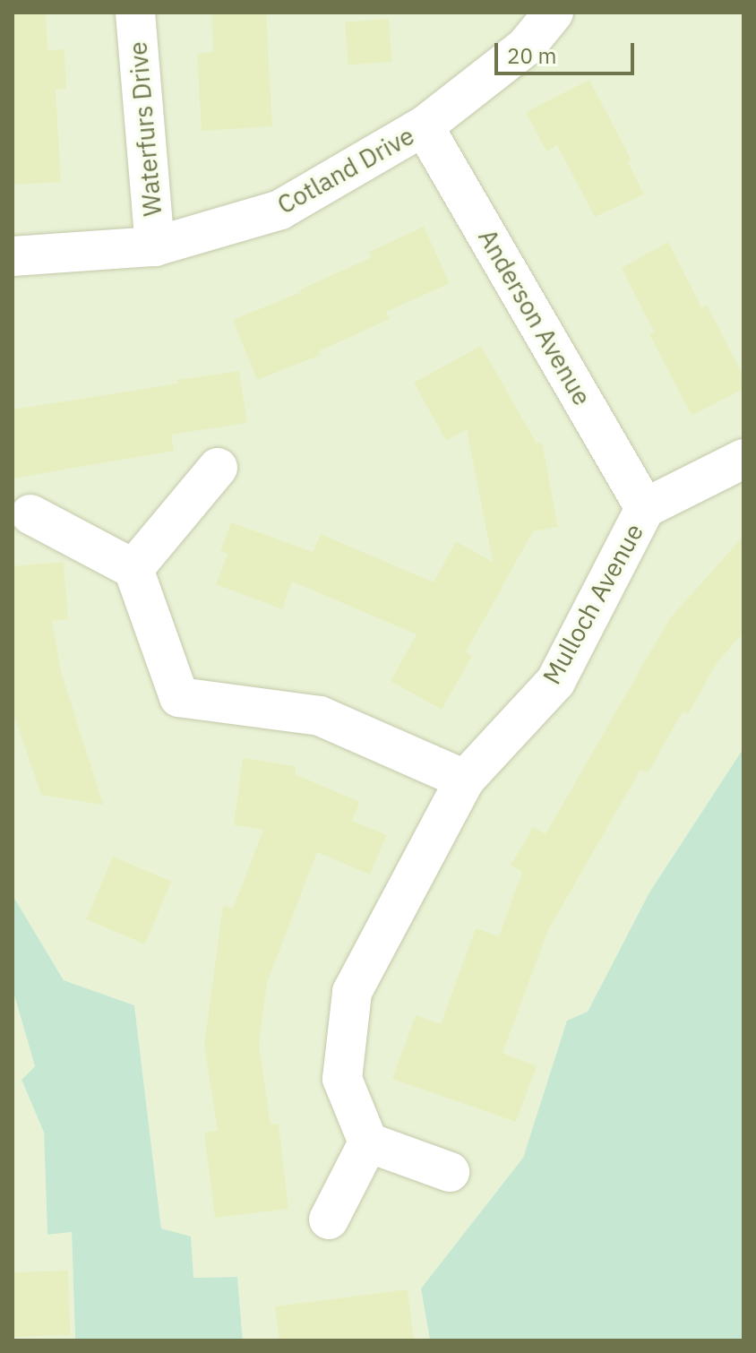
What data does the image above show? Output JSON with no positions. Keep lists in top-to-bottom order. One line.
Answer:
{"streets":{"street":["Waterfurs Drive","Cotland Drive","Anderson Avenue","Mulloch Avenue"]},"crossings":[["Waterfurs Drive","Cotland Drive"],["Cotland Drive","Anderson Avenue"],["Anderson Avenue","Mulloch Avenue"]],"scale_bar":"20 m"}
